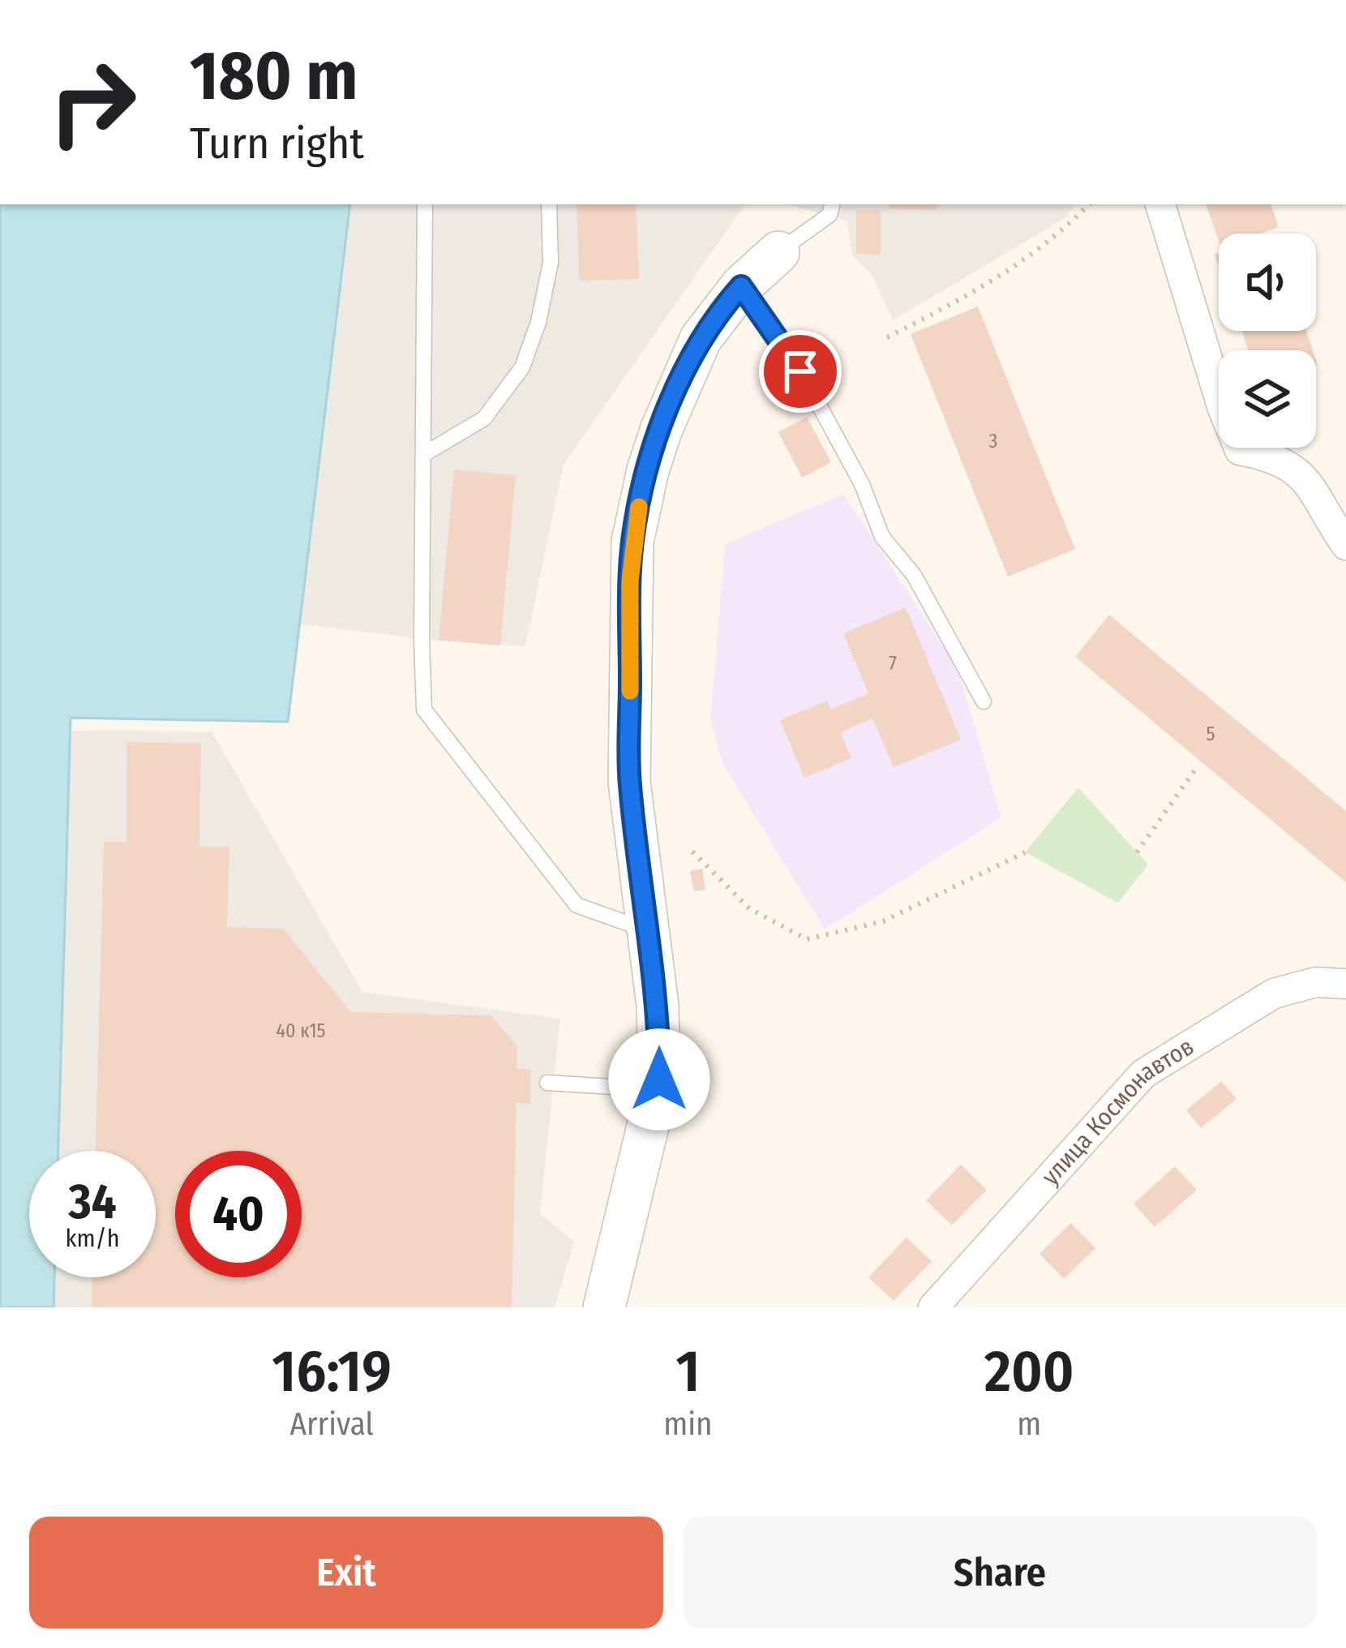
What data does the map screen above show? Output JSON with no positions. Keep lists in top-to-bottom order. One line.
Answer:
{"streets":{"street":["улица Космонавтов"]},"house_numbers":["3","7","5","40 к15"],"page":{"turn":["180 m","Turn right"],"speed":"34 km/h","limit":"40","eta":["16:19","Arrival","1","min","200","m"],"buttons":["Exit","Share"]}}
